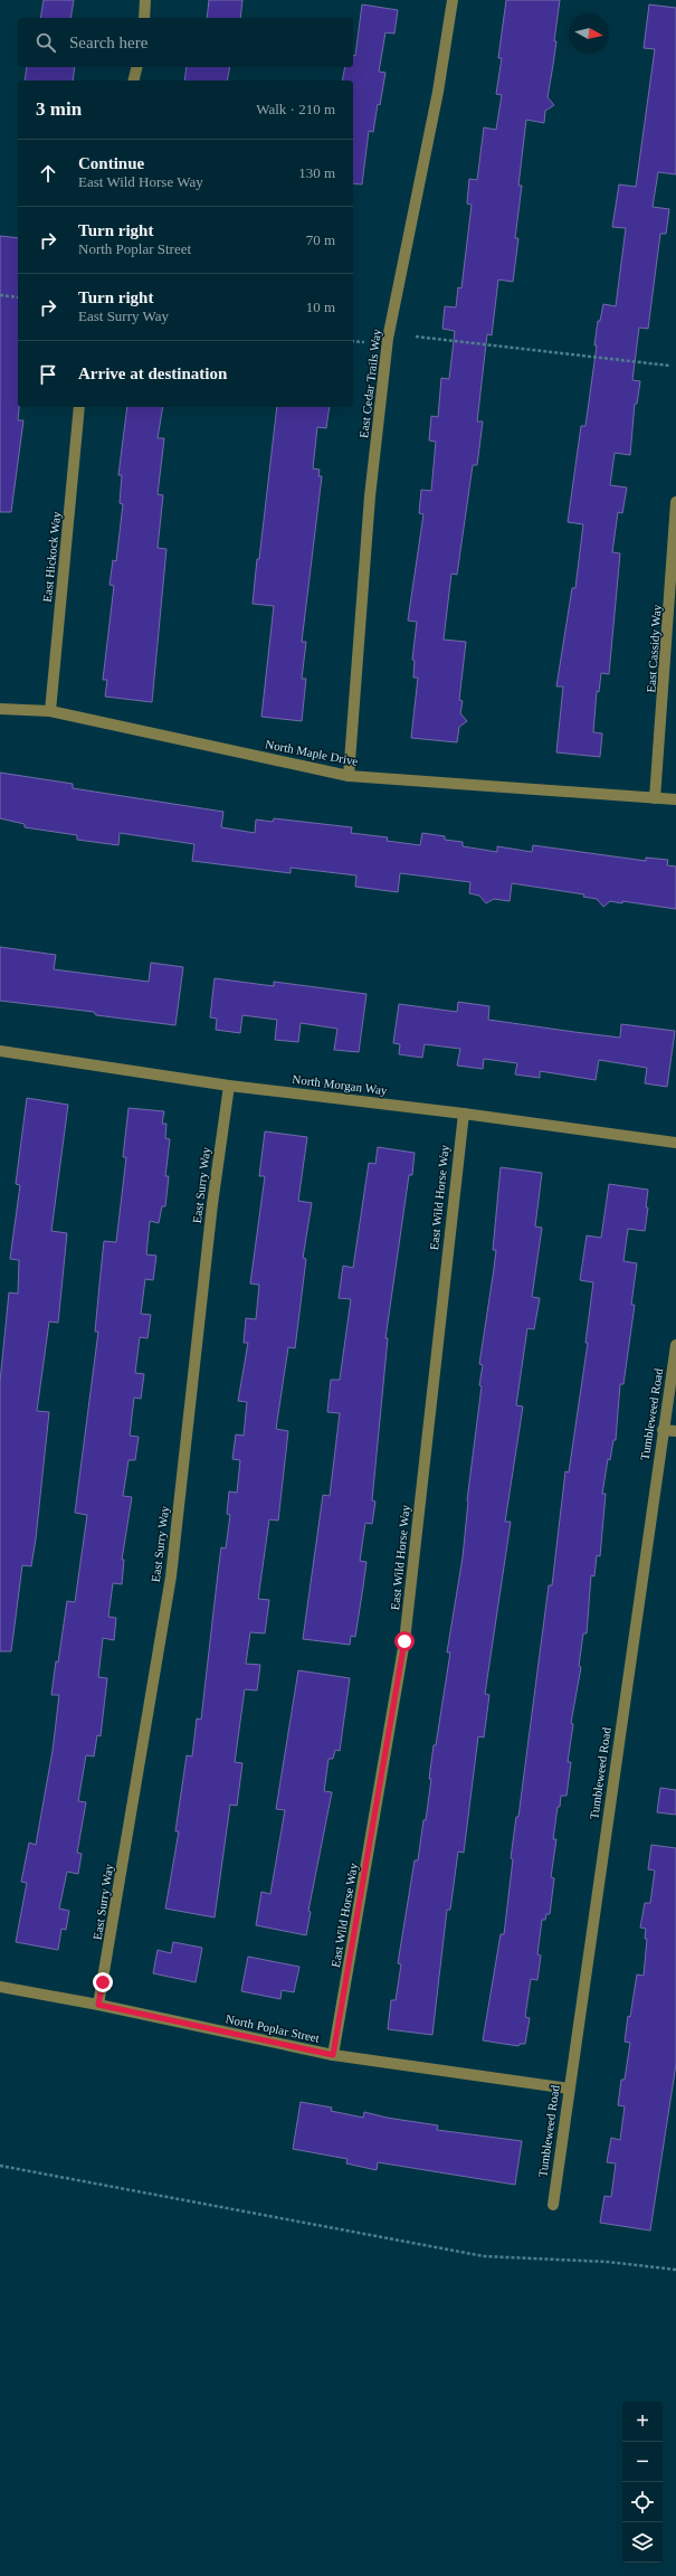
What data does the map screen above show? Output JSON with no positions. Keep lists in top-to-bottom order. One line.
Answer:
{"streets":{"street":["East Cedar Trails Way","East Hickock Way","East Cassidy Way","North Maple Drive","North Morgan Way","East Surry Way","East Wild Horse Way","Tumbleweed Road","North Poplar Street"]},"crossings":[["East Cedar Trails Way","North Maple Drive"],["East Hickock Way","North Maple Drive"],["East Cassidy Way","North Maple Drive"],["North Morgan Way","East Surry Way"],["North Morgan Way","East Wild Horse Way"],["East Surry Way","North Poplar Street"],["East Wild Horse Way","North Poplar Street"],["Tumbleweed Road","North Poplar Street"]],"north":"right","page":{"search":"Search here","heading":["3 min","Walk · 210 m"],"list":[["Continue","East Wild Horse Way","130 m"],["Turn right","North Poplar Street","70 m"],["Turn right","East Surry Way","10 m"],"Arrive at destination"],"map_buttons":["+","−"]}}
